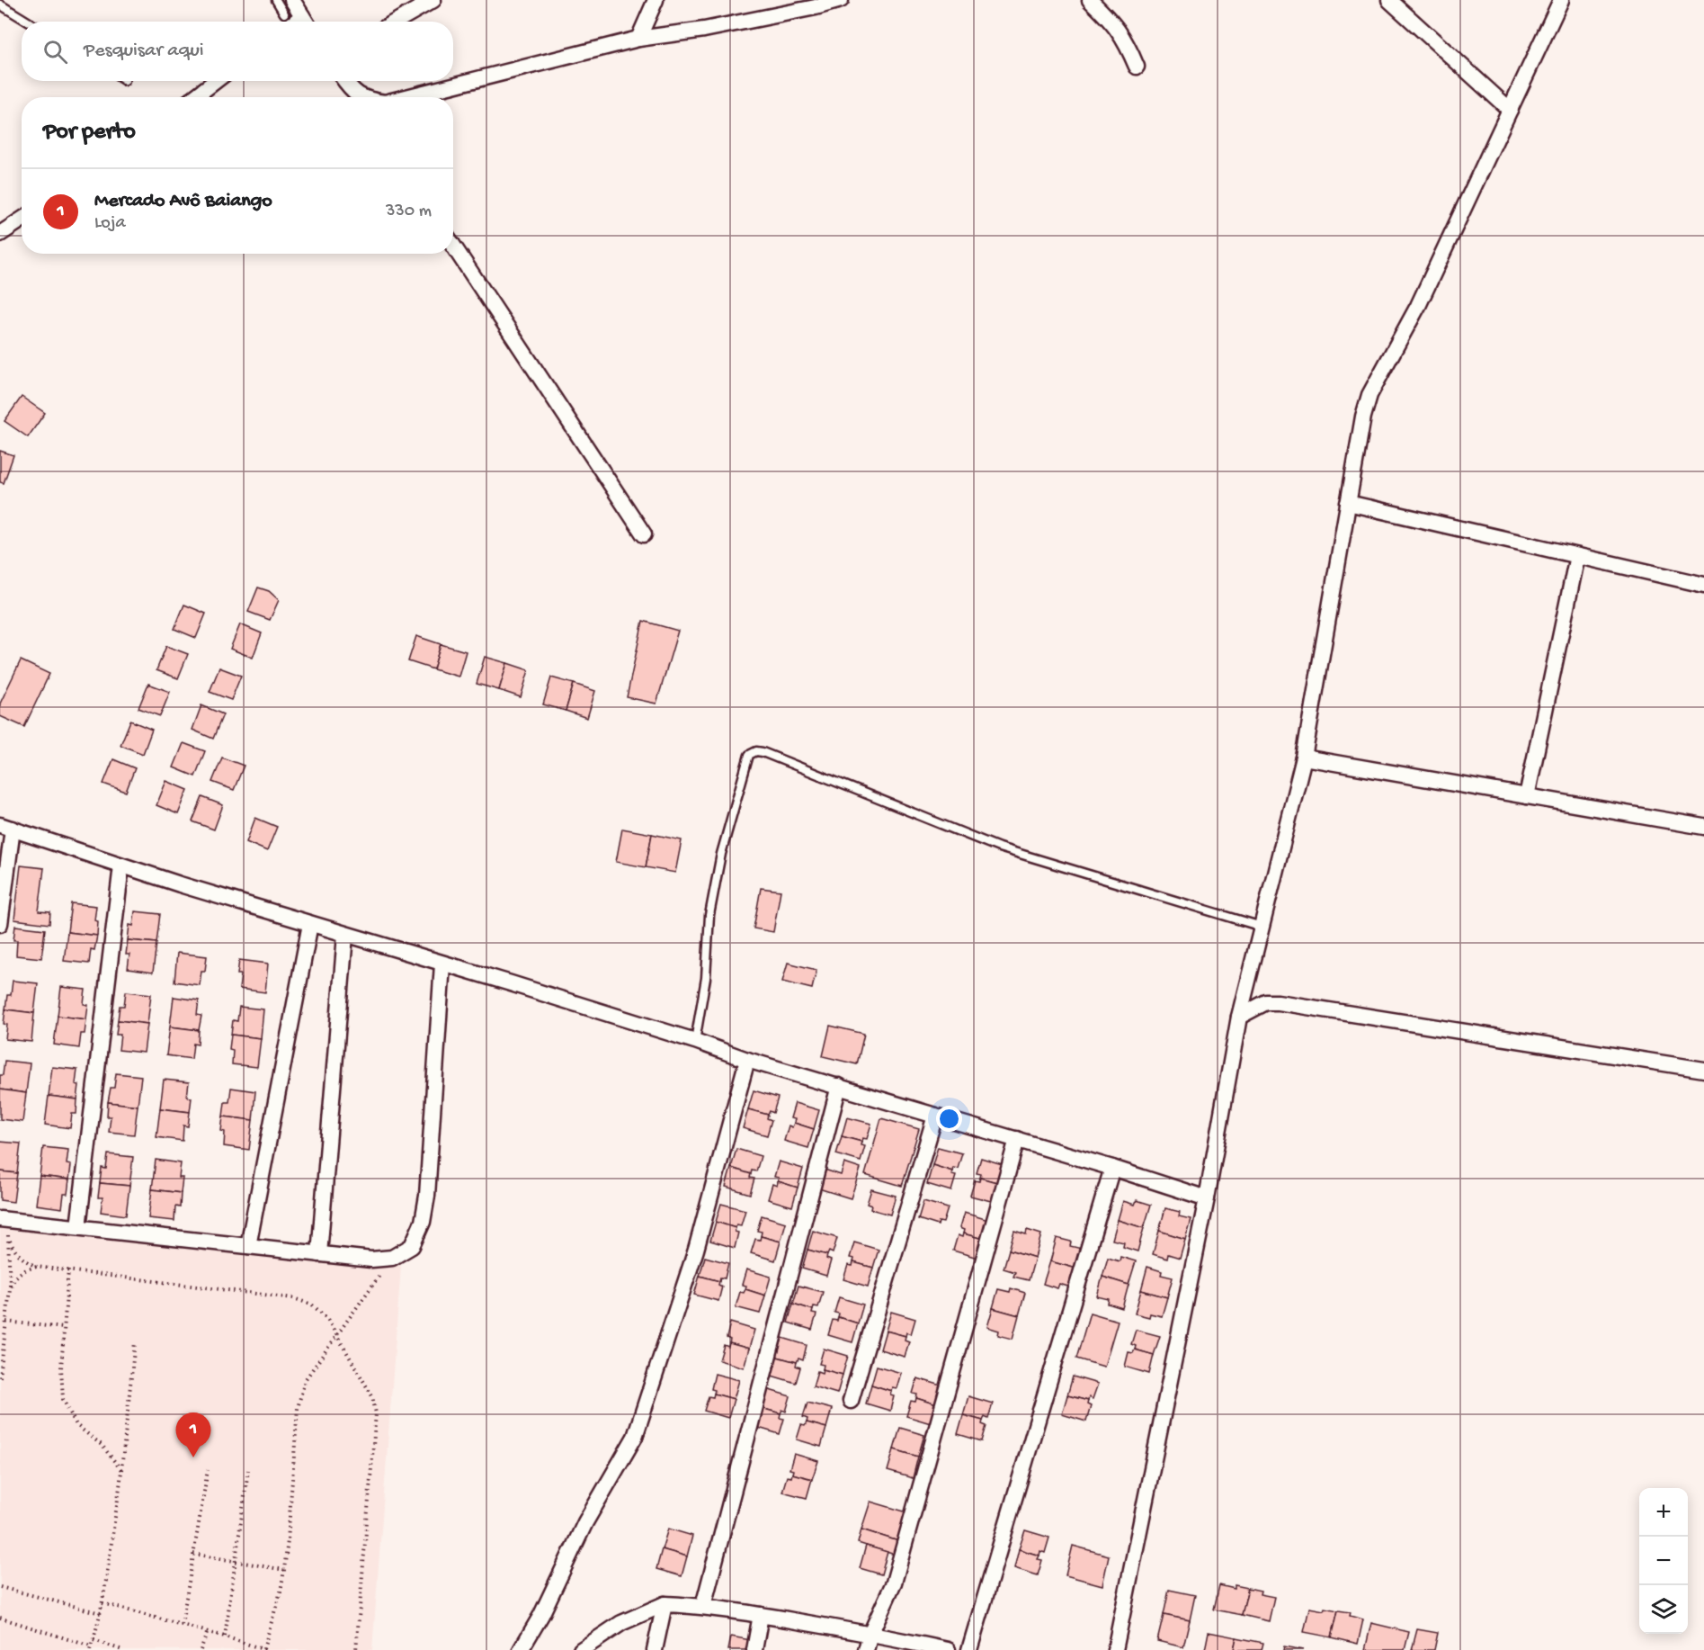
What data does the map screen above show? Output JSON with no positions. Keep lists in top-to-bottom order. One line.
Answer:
{"page":{"search":"Pesquisar aqui","heading":"Por perto","list":[{"mark":"1","name":"Mercado Avô Baiango","note":"Loja","value":"330 m"}],"pins":"1","map_buttons":["+","−"]}}
